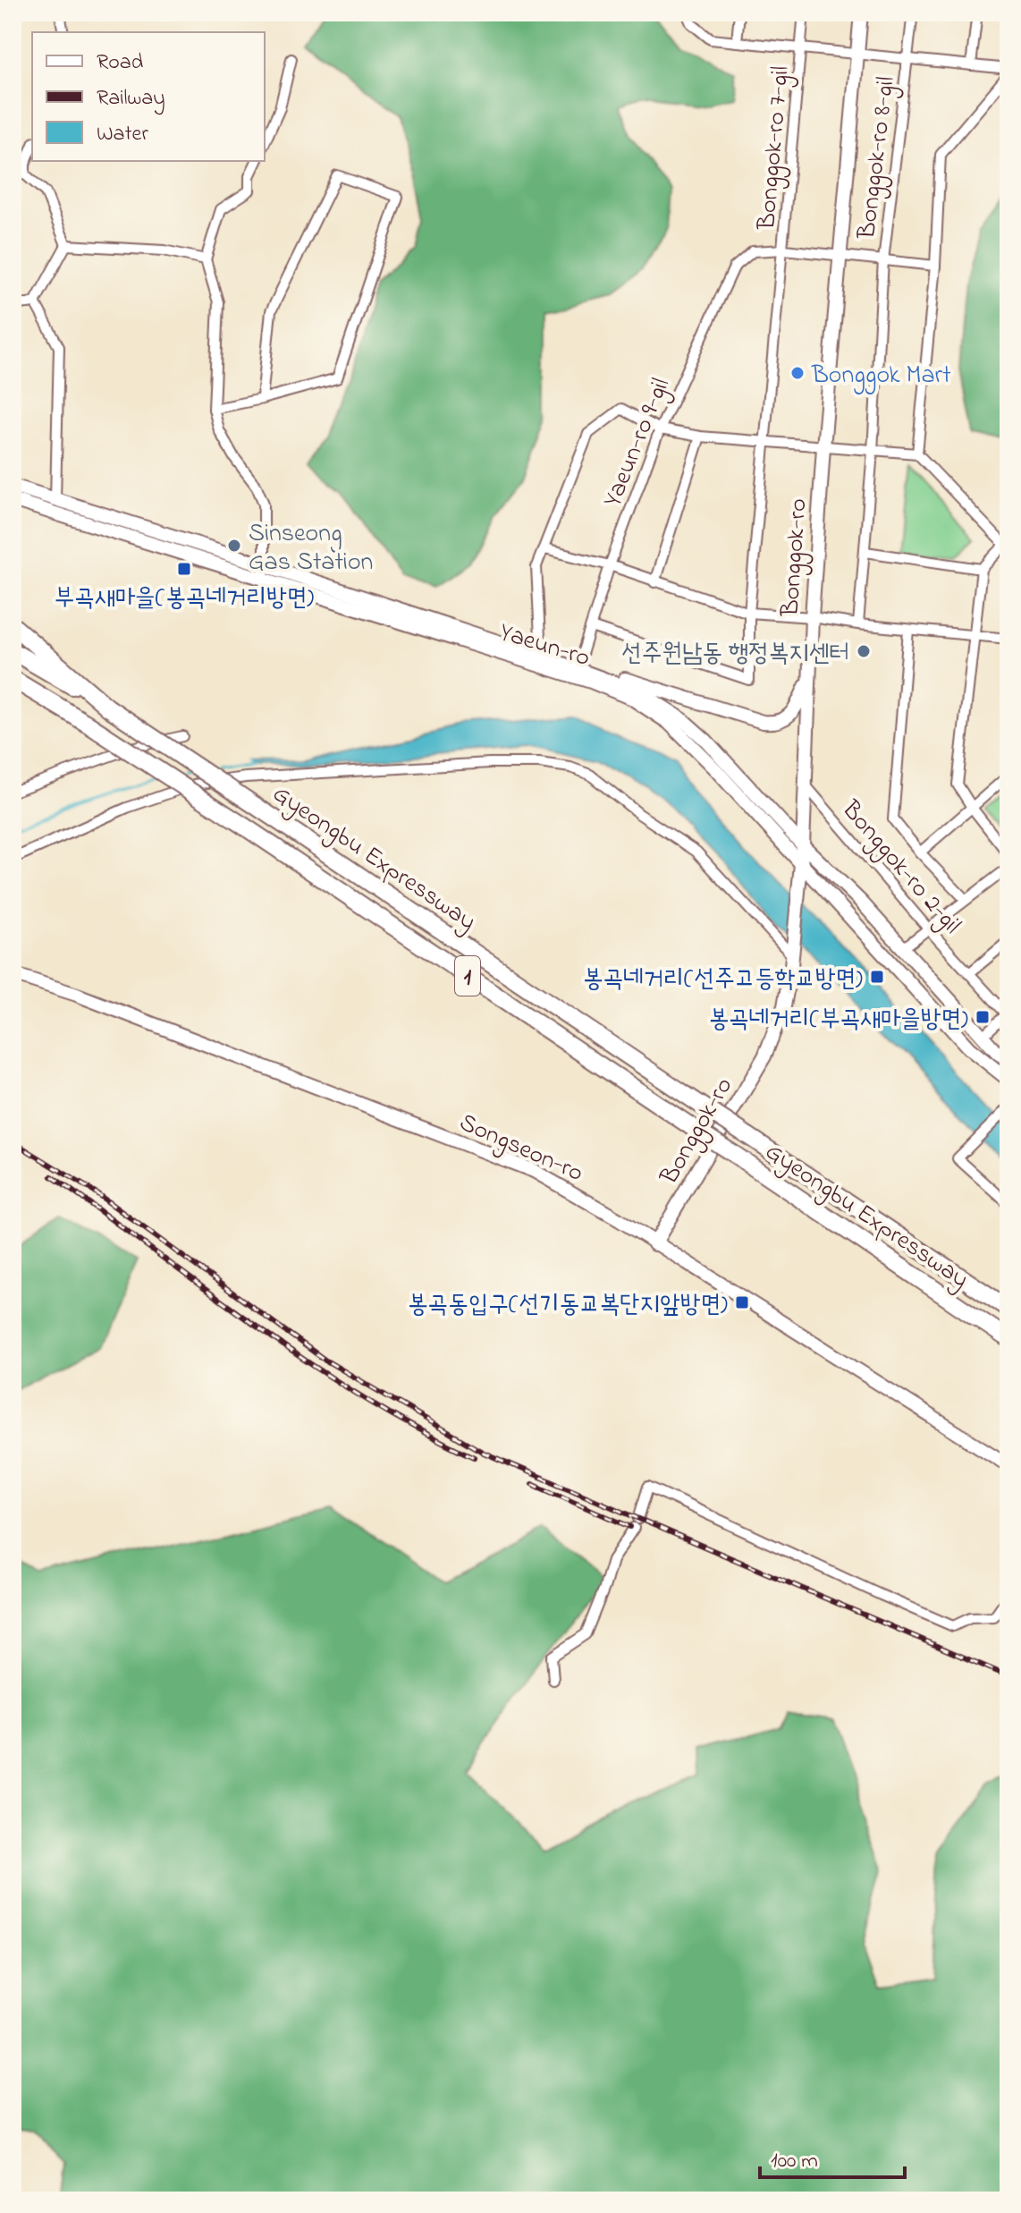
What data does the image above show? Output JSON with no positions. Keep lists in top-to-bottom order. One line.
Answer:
{"streets":{"highway":["Gyeongbu Expressway","1"],"main road":["Bonggok-ro","Yaeun-ro","Songseon-ro"],"street":["Bonggok-ro 7-gil","Bonggok-ro 8-gil","Yaeun-ro 9-gil","Bonggok-ro 2-gil"]},"crossings":[["Bonggok-ro 7-gil","Bonggok-ro 8-gil"],["Bonggok-ro 7-gil","Yaeun-ro 9-gil"],["Bonggok-ro 7-gil","Bonggok-ro"],["Bonggok-ro 8-gil","Bonggok-ro"],["Yaeun-ro 9-gil","Yaeun-ro"],["Bonggok-ro","Yaeun-ro"],["Bonggok-ro","Bonggok-ro 2-gil"],["Bonggok-ro","Songseon-ro"]],"places":{"other":["Bonggok Mart","Sinseong Gas Station","선주원남동 행정복지센터"],"transit":["부곡새마을(봉곡네거리방면)","봉곡네거리(선주고등학교방면)","봉곡네거리(부곡새마을방면)","봉곡동입구(선기동교복단지앞방면)"]},"legend":["Road","Railway","Water"],"scale_bar":"100 m"}
